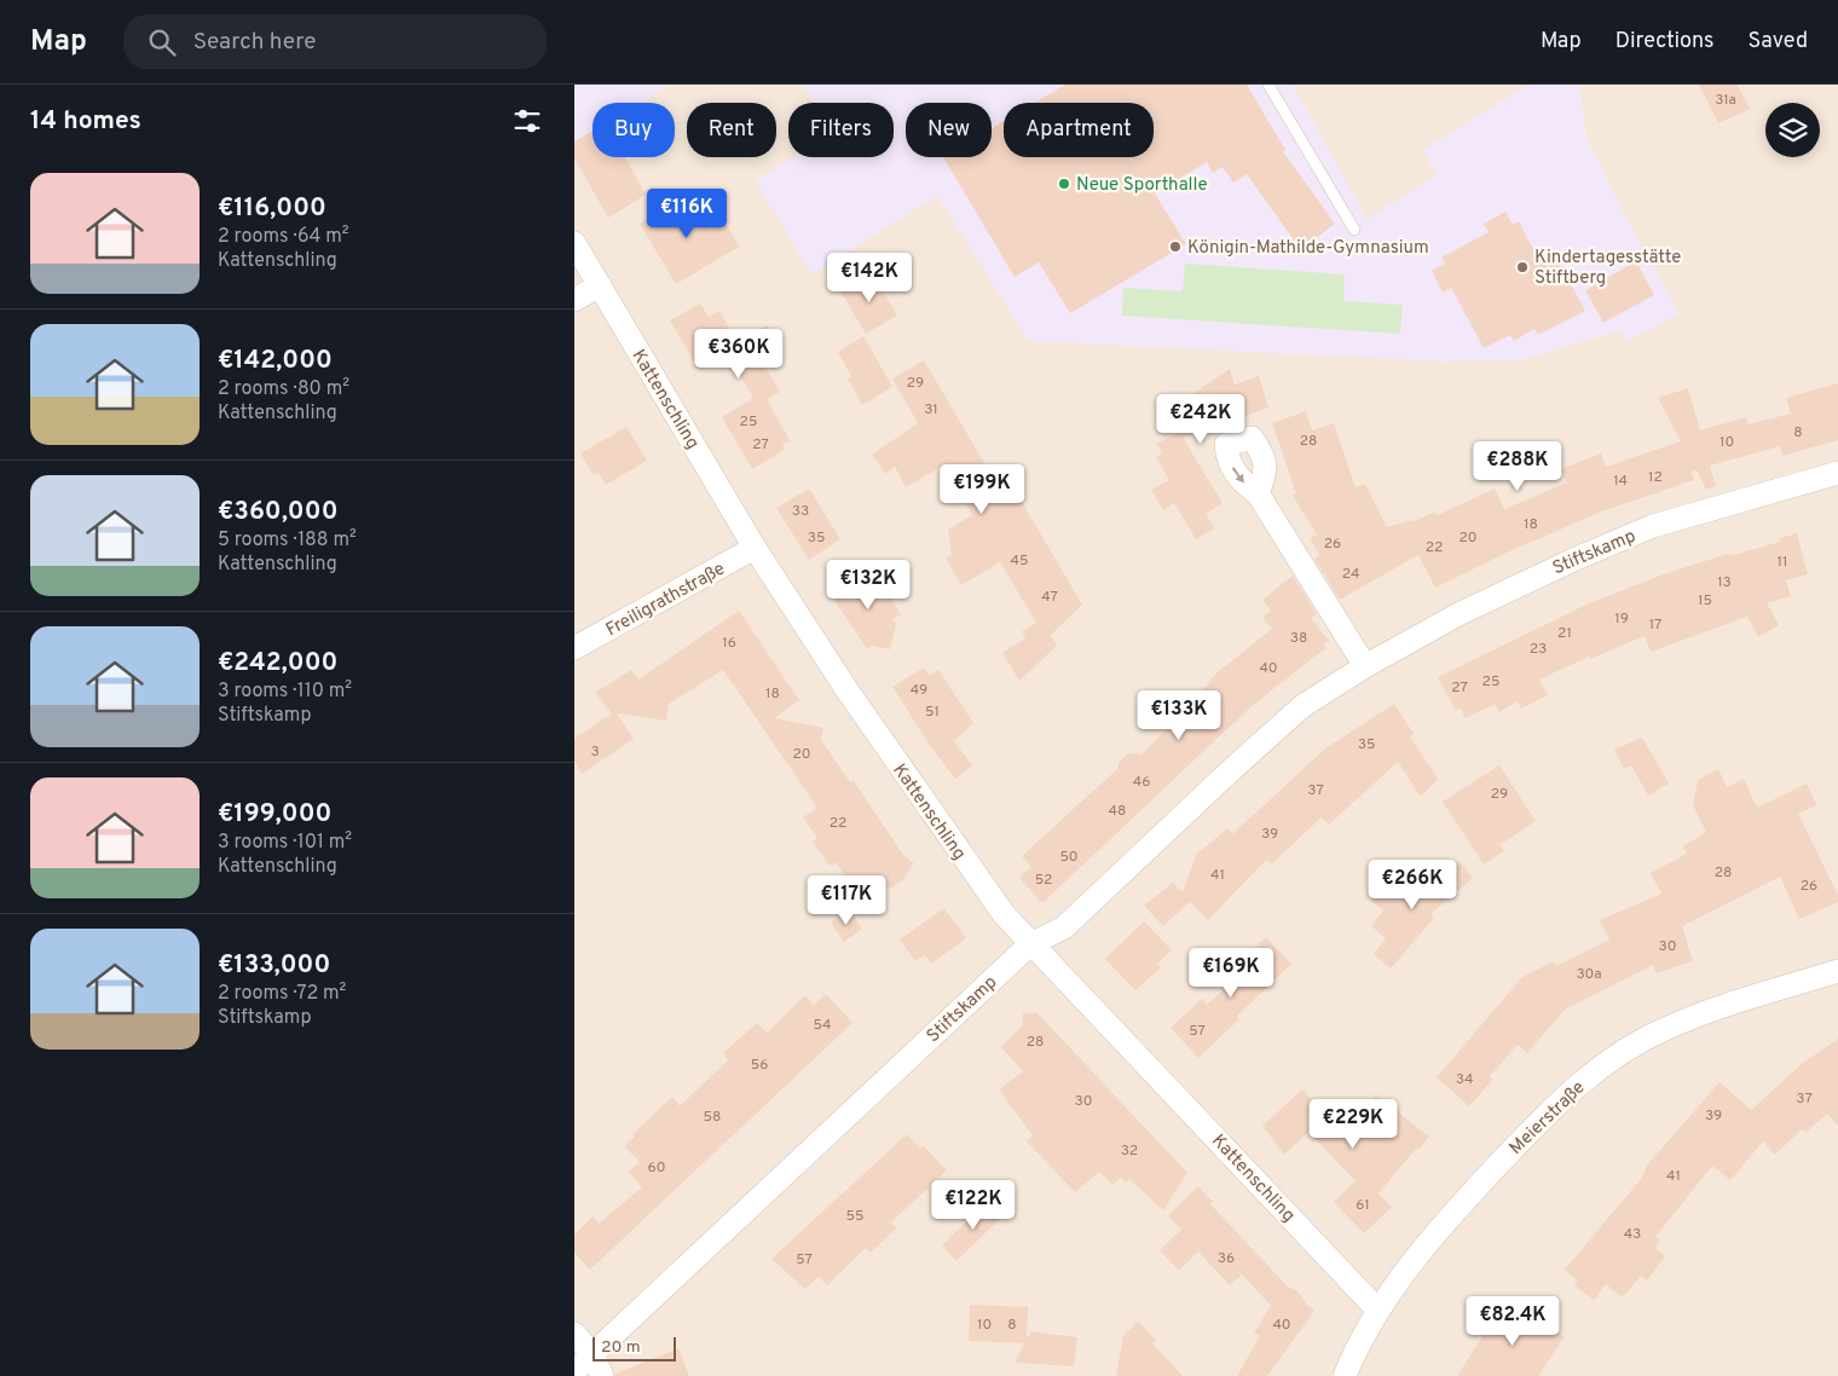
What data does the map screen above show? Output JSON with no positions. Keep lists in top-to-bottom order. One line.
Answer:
{"streets":{"street":["Kattenschling","Stiftskamp","Freiligrathstraße","Meierstraße"]},"crossings":[["Kattenschling","Stiftskamp"],["Kattenschling","Freiligrathstraße"],["Kattenschling","Meierstraße"]],"places":["Neue Sporthalle","Königin-Mathilde-Gymnasium","Kindertagesstätte Stiftberg"],"house_numbers":["31a","29","31","25","8","28","10","27","12","14","33","18","35","20","26","22","45","11","24","13","47","15","19","17","21","38","16","23","40","25","27","49","18","51","35","3","20","46","37","29","48","22","39","50","28","41","52","26","30","30a","54","57","28","56","34","37","30","39","58","32","60","41","61","55","43","36","57","10","8","40"],"scale_bar":"20 m","page":{"header":"Map","search":"Search here","nav":["Map","Directions","Saved"],"heading":"14 homes","chip":["Buy","Rent","Filters","New","Apartment"],"list":[{"name":"€116,000","note":"2 rooms · 64 m² · Kattenschling"},{"name":"€142,000","note":"2 rooms · 80 m² · Kattenschling"},{"name":"€360,000","note":"5 rooms · 188 m² · Kattenschling"},{"name":"€242,000","note":"3 rooms · 110 m² · Stiftskamp"},{"name":"€199,000","note":"3 rooms · 101 m² · Kattenschling"},{"name":"€133,000","note":"2 rooms · 72 m² · Stiftskamp"}],"price":["€116K","€142K","€360K","€242K","€288K","€199K","€132K","€133K","€266K","€117K","€169K","€229K","€122K","€82.4K"],"scale":"20 m"}}
